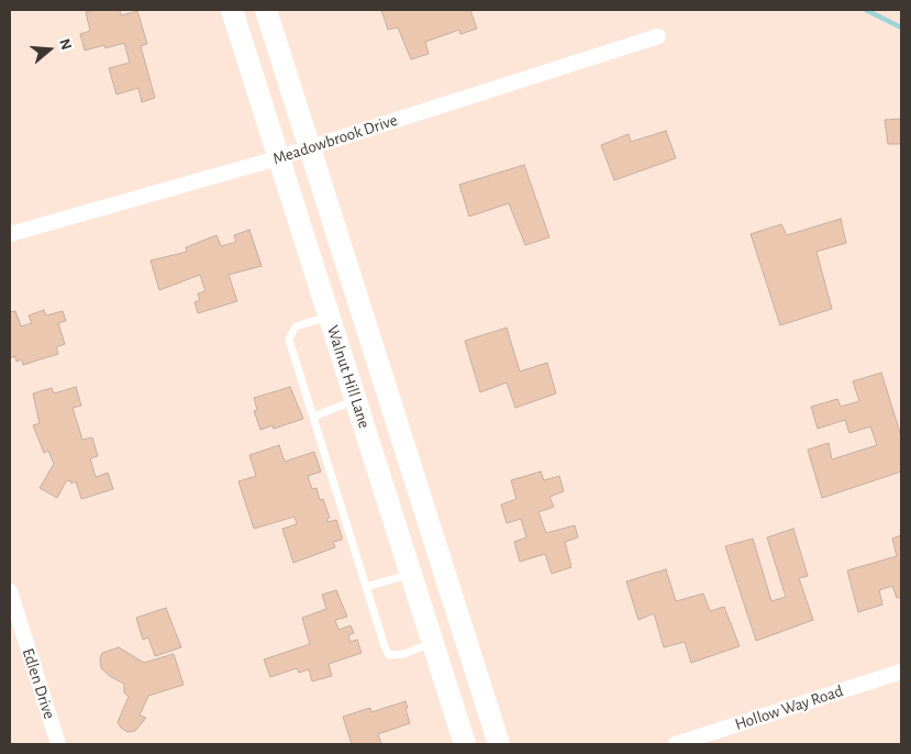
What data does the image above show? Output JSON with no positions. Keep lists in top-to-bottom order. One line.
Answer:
{"streets":{"main road":["Walnut Hill Lane"],"street":["Meadowbrook Drive","Edlen Drive","Hollow Way Road"]},"crossings":[["Meadowbrook Drive","Walnut Hill Lane"]],"north":"right"}
